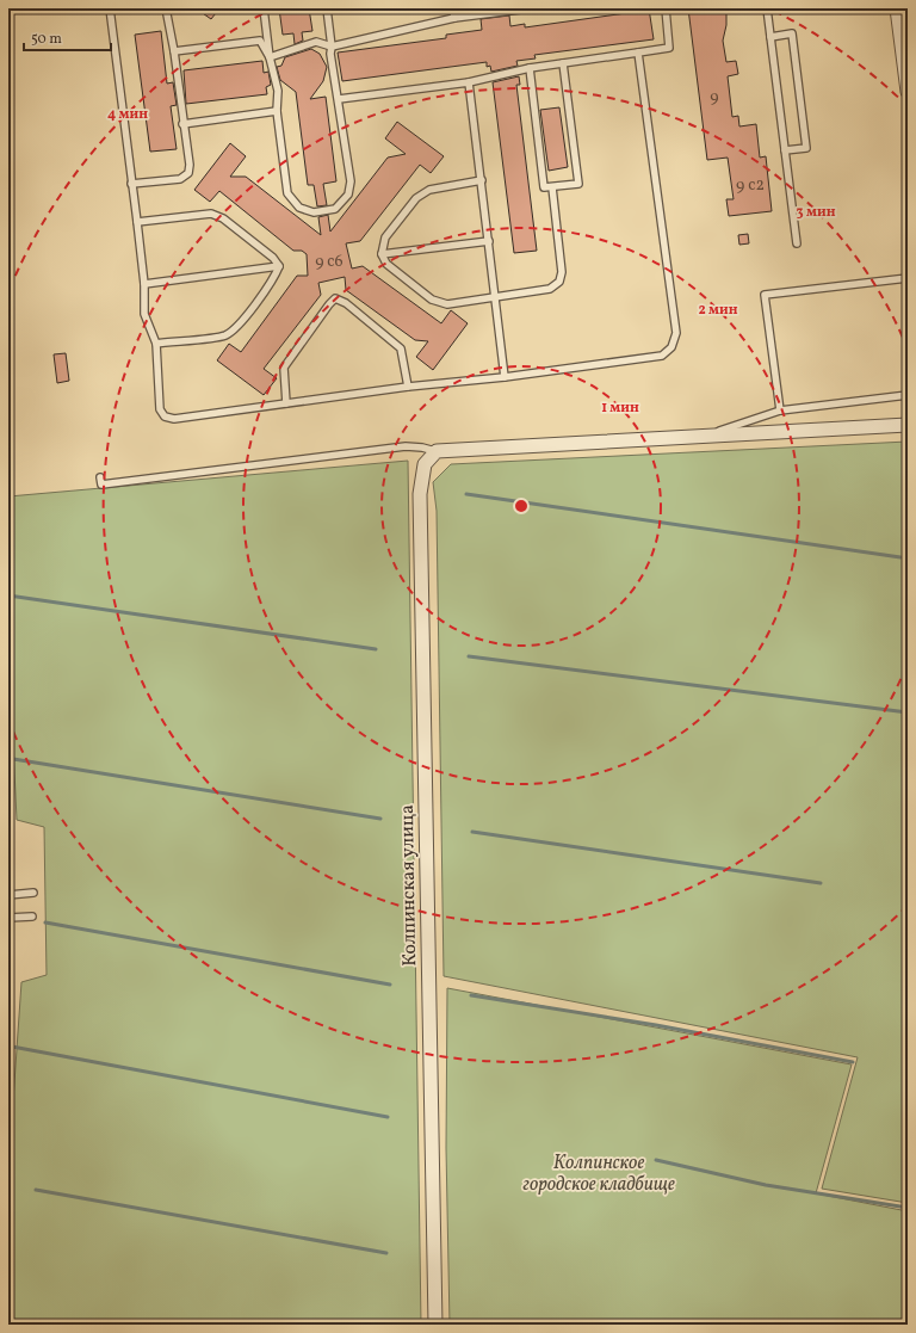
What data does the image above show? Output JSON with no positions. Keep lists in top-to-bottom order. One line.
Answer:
{"streets":{"street":["Колпинская улица"]},"parks":["Колпинское городское кладбище"],"house_numbers":["9","9 с2","9 с6"],"scale_bar":"50 m","rings":["4 мин","3 мин","2 мин","1 мин"]}
